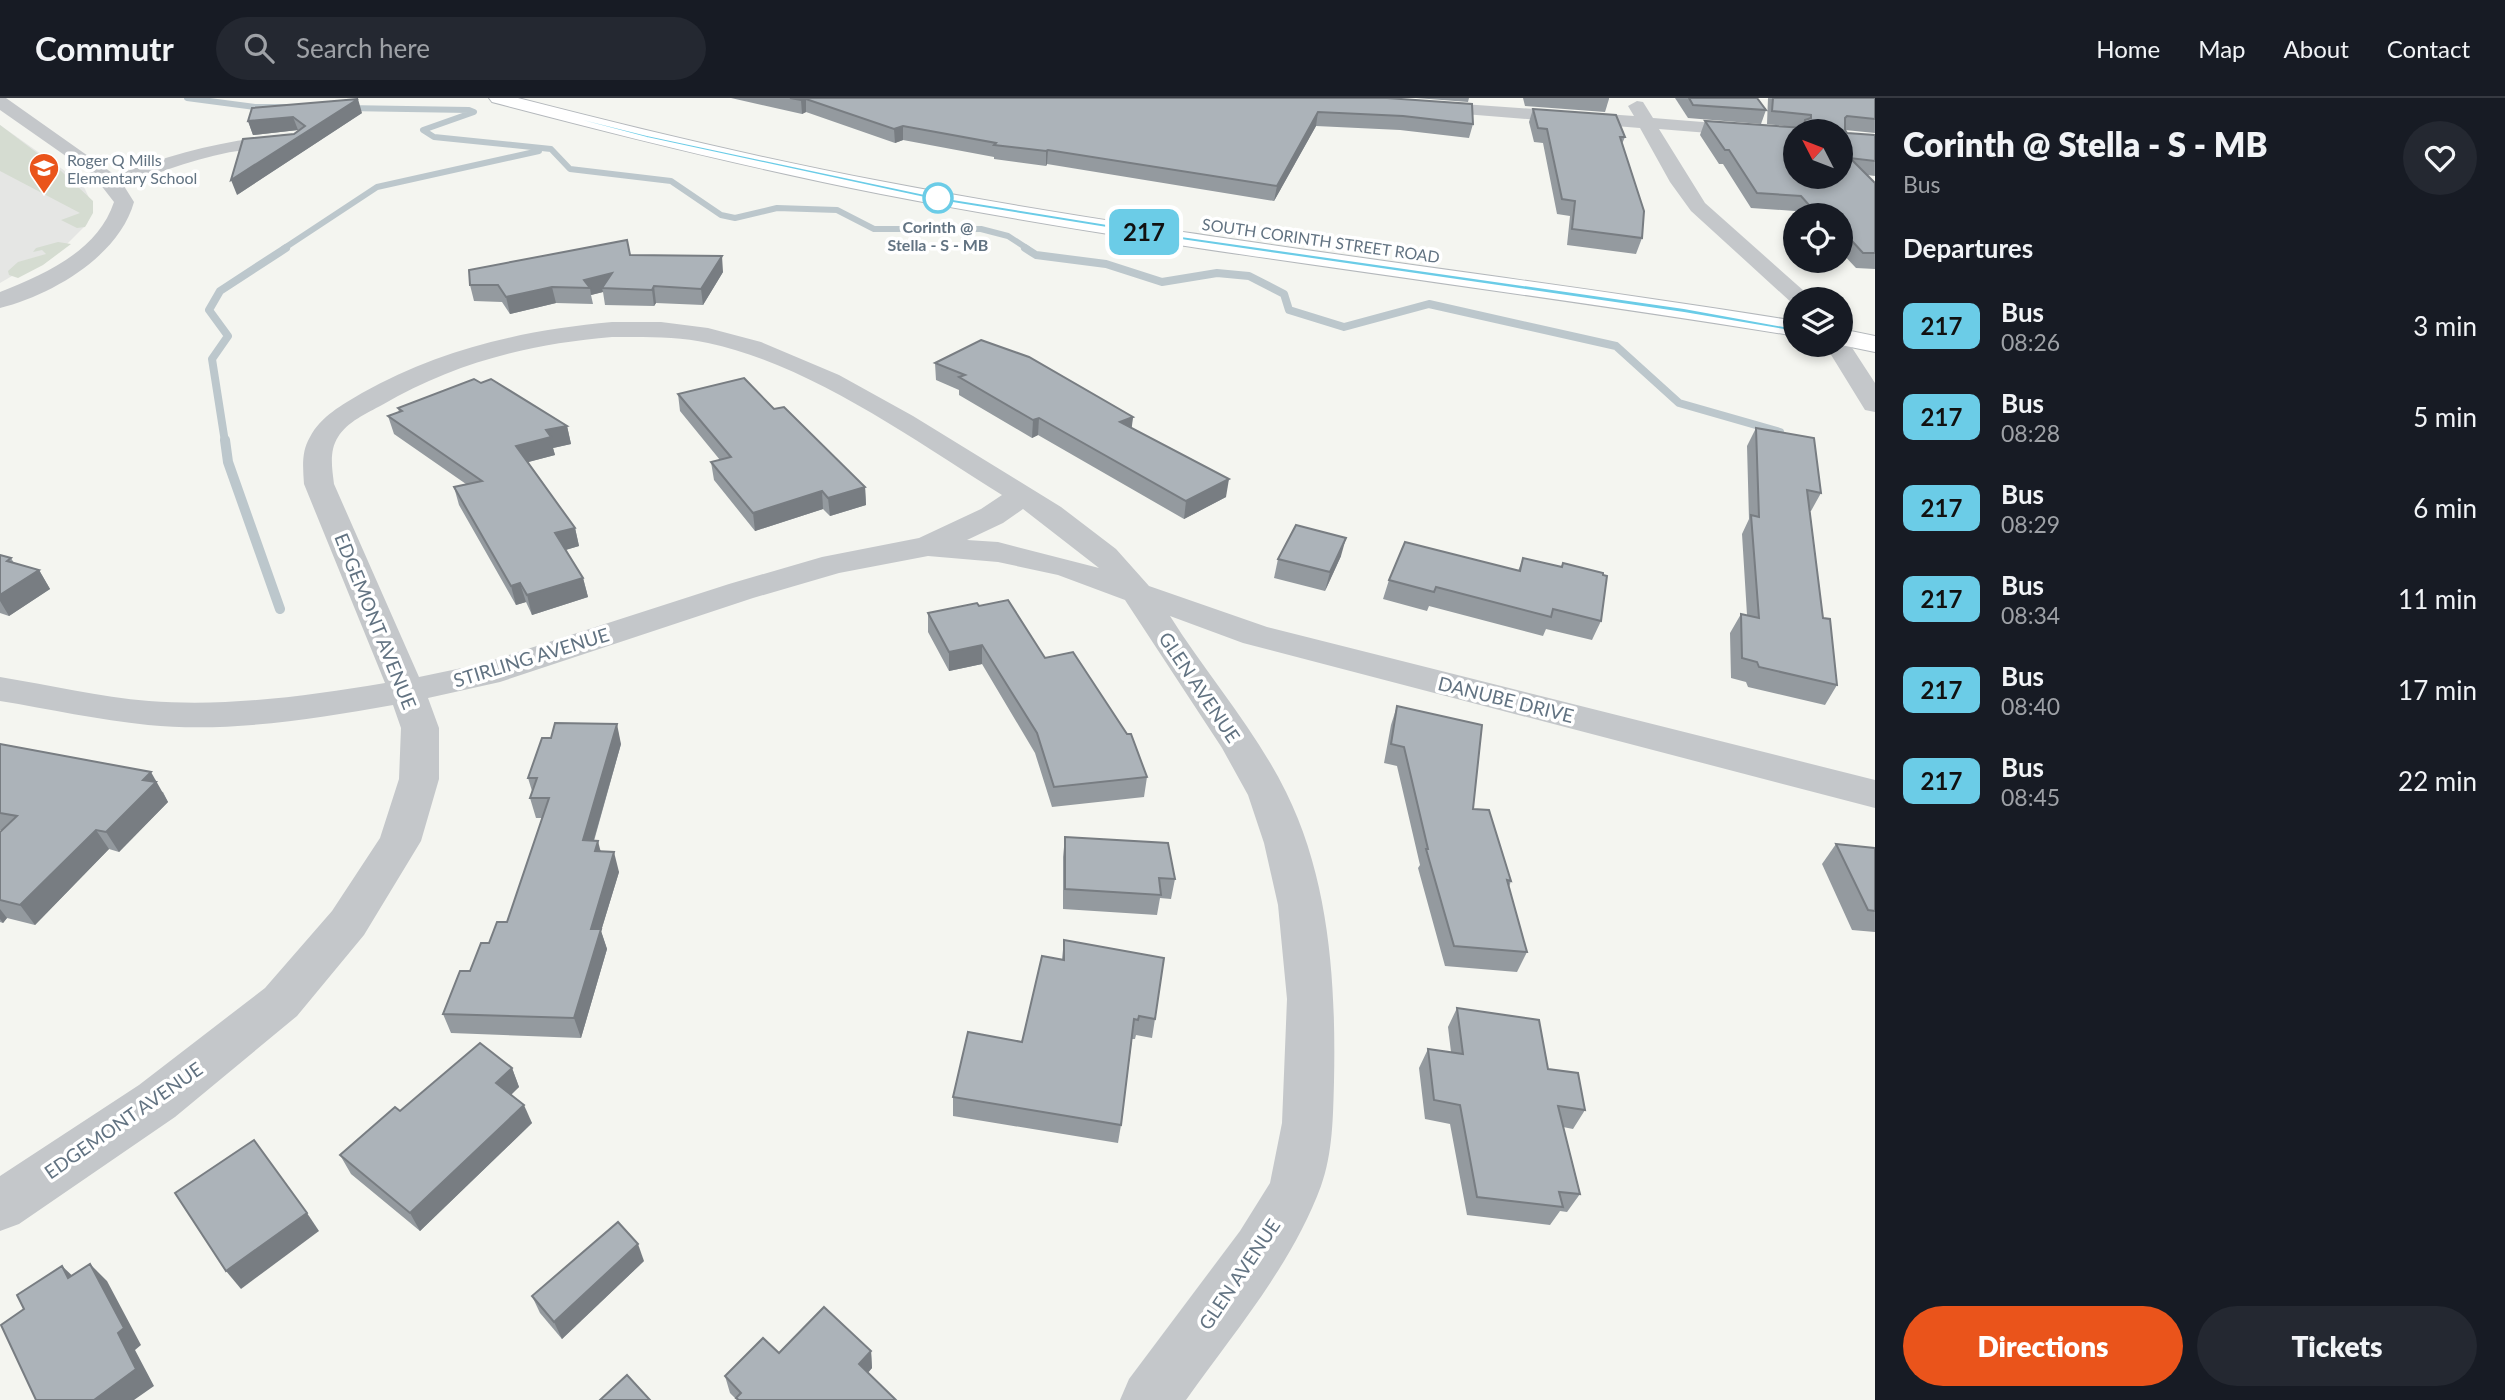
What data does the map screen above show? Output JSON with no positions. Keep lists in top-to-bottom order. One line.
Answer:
{"streets":{"main road":["SOUTH CORINTH STREET ROAD"],"street":["EDGEMONT AVENUE","STIRLING AVENUE","GLEN AVENUE","DANUBE DRIVE"]},"crossings":[["EDGEMONT AVENUE","STIRLING AVENUE"],["EDGEMONT AVENUE","GLEN AVENUE"],["STIRLING AVENUE","GLEN AVENUE"],["STIRLING AVENUE","DANUBE DRIVE"],["GLEN AVENUE","DANUBE DRIVE"]],"places":{"school or university":["Roger Q Mills Elementary School"],"other":["Corinth @ Stella - S - MB"]},"lines":["bus line 217"],"north":"top left","page":{"header":"Commutr","search":"Search here","nav":["Home","Map","About","Contact"],"on_map":"217","heading":[["Corinth @ Stella - S - MB","Bus"],"Departures"],"list":[{"mark":"217","name":"Bus","note":"08:26","value":"3 min"},{"mark":"217","name":"Bus","note":"08:28","value":"5 min"},{"mark":"217","name":"Bus","note":"08:29","value":"6 min"},{"mark":"217","name":"Bus","note":"08:34","value":"11 min"},{"mark":"217","name":"Bus","note":"08:40","value":"17 min"},{"mark":"217","name":"Bus","note":"08:45","value":"22 min"}],"buttons":["Directions","Tickets"]}}
